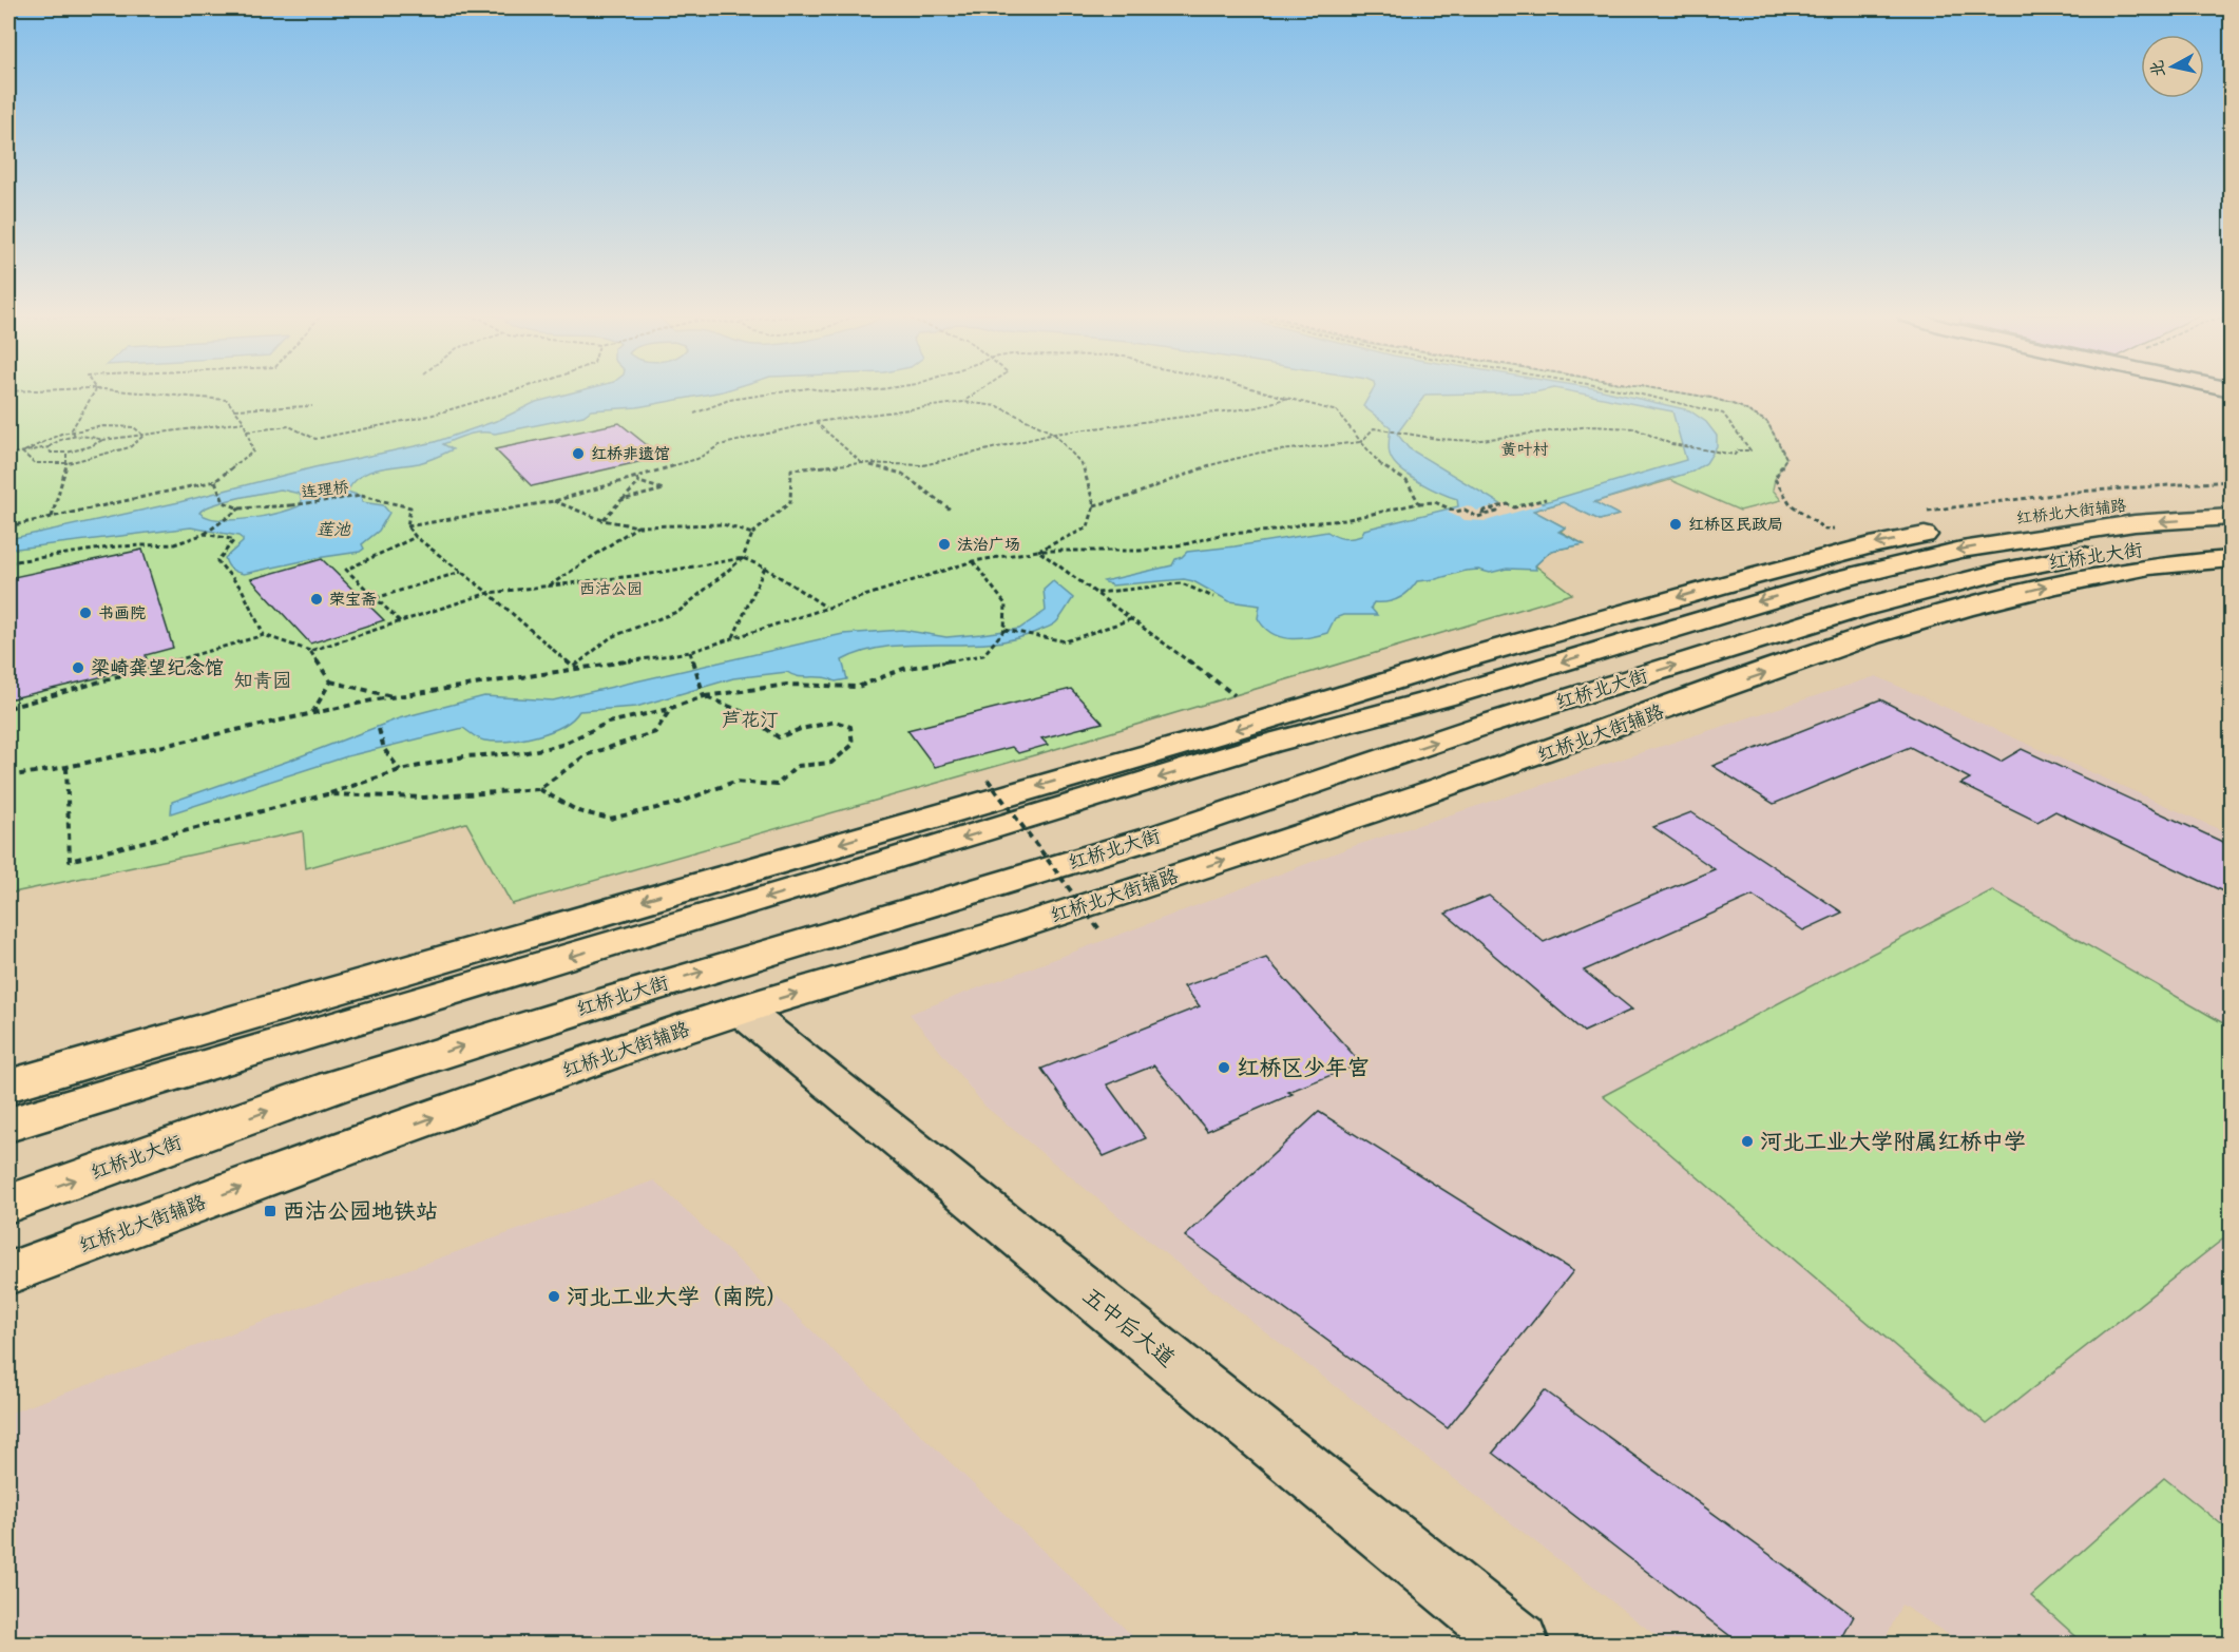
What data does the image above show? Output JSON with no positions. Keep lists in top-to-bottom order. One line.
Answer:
{"streets":{"main road":["红桥北大街辅路","红桥北大街"],"street":["五中后大道"],"path":["连理桥"]},"crossings":[["红桥北大街辅路","五中后大道"]],"water":["莲池"],"parks":["黄叶村","西沽公园","知青园","芦花汀"],"places":{"other":["红桥非遗馆","红桥区民政局","法治广场","荣宝斋","书画院","梁崎龚望纪念馆","红桥区少年宫","河北工业大学附属红桥中学","河北工业大学（南院）"],"transit":["西沽公园地铁站"]},"north":"left"}
